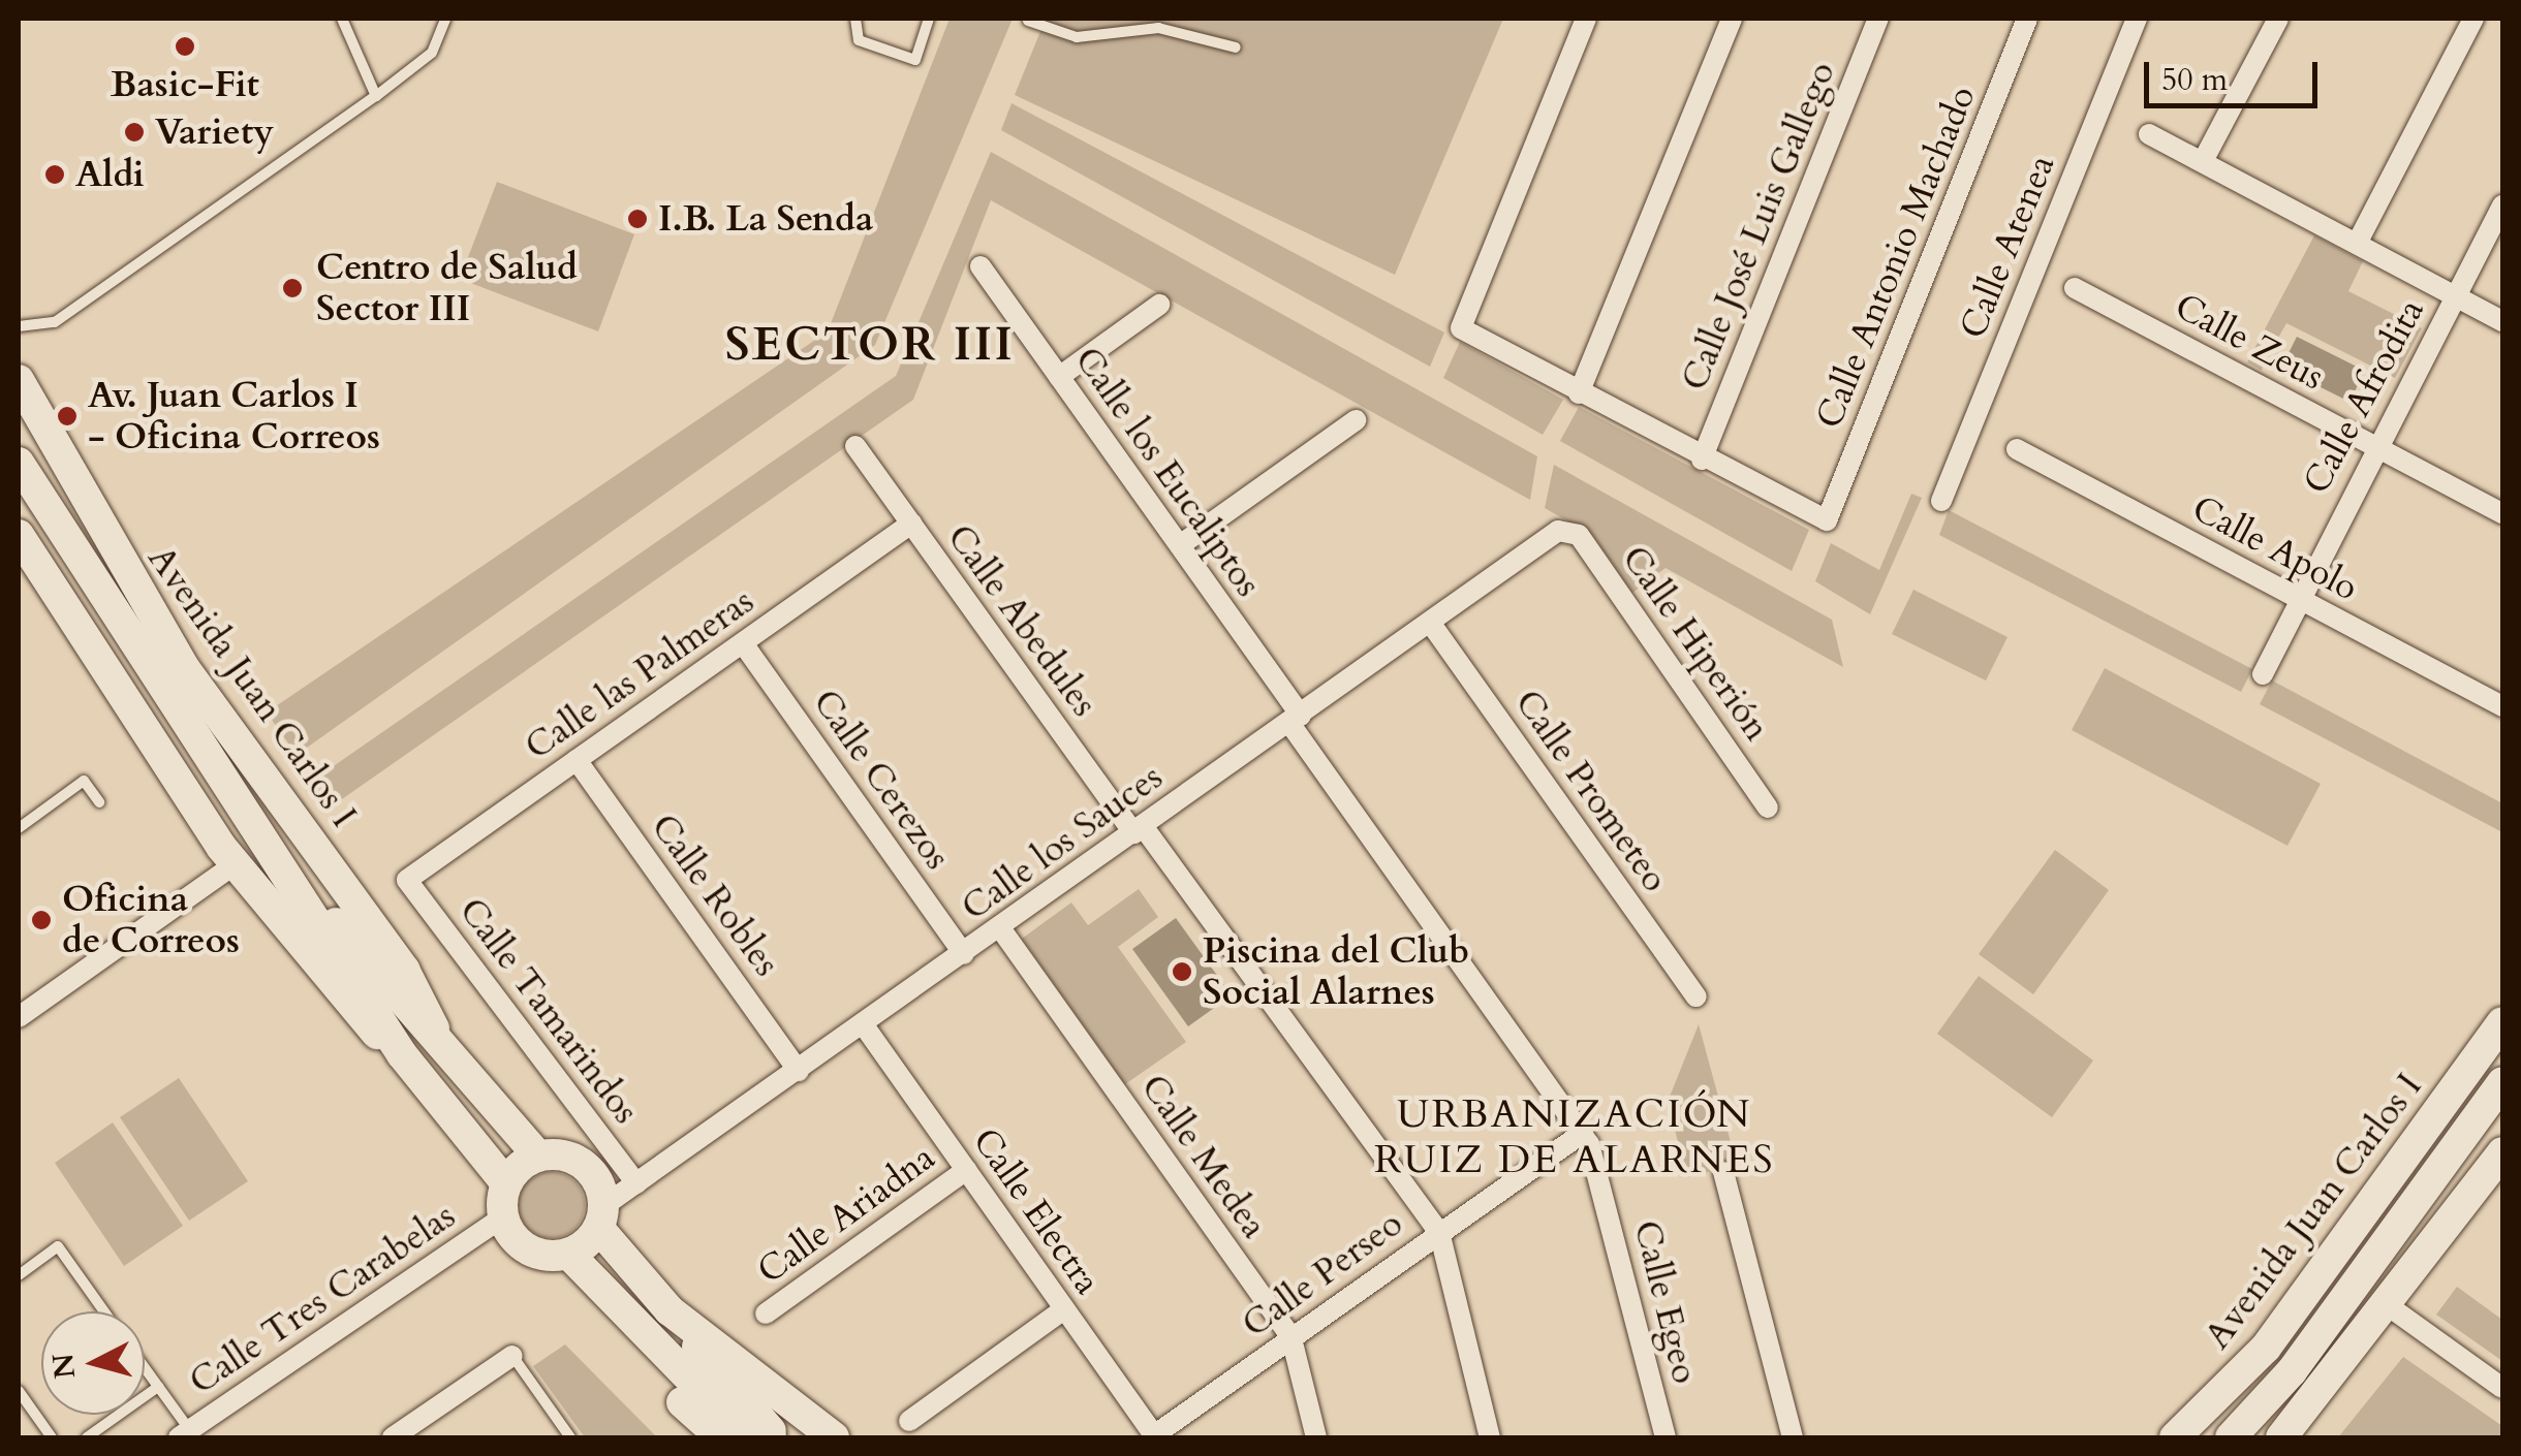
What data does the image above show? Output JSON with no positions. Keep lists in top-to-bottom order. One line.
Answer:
{"streets":{"main road":["Avenida Juan Carlos I"],"street":["Calle José Luis Gallego","Calle Atenea","Calle Antonio Machado","Calle Zeus","Calle Afrodita","Calle los Eucaliptos","Calle Apolo","Calle Abedules","Calle Hiperión","Calle las Palmeras","Calle Cerezos","Calle Prometeo","Calle los Sauces","Calle Robles","Calle Tamarindos","Calle Medea","Calle Electra","Calle Ariadna","Calle Perseo","Calle Tres Carabelas","Calle Egeo"]},"crossings":[["Calle José Luis Gallego","Calle Antonio Machado"],["Calle Zeus","Calle Afrodita"],["Calle Afrodita","Calle Apolo"],["Calle los Eucaliptos","Calle los Sauces"],["Calle los Eucaliptos","Calle Egeo"],["Calle Abedules","Calle las Palmeras"],["Calle Abedules","Calle los Sauces"],["Calle Abedules","Calle Perseo"],["Calle Hiperión","Calle los Sauces"],["Calle las Palmeras","Calle Cerezos"],["Calle las Palmeras","Calle Robles"],["Calle las Palmeras","Calle Tamarindos"],["Avenida Juan Carlos I","Calle los Sauces"],["Avenida Juan Carlos I","Calle Tres Carabelas"],["Calle Cerezos","Calle los Sauces"],["Calle Prometeo","Calle los Sauces"],["Calle los Sauces","Calle Robles"],["Calle los Sauces","Calle Tamarindos"],["Calle los Sauces","Calle Medea"],["Calle los Sauces","Calle Electra"],["Calle los Sauces","Calle Tres Carabelas"],["Calle los Sauces","Calle Egeo"],["Calle Medea","Calle Perseo"],["Calle Electra","Calle Ariadna"],["Calle Electra","Calle Perseo"],["Calle Perseo","Calle Egeo"]],"districts":["SECTOR III","URBANIZACIÓN RUIZ DE ALARNES"],"places":["Basic-Fit","Variety","Aldi","I.B. La Senda","Centro de Salud Sector III","Av. Juan Carlos I - Oficina Correos","Oficina de Correos","Piscina del Club Social Alarnes"],"scale_bar":"50 m","north":"left"}
